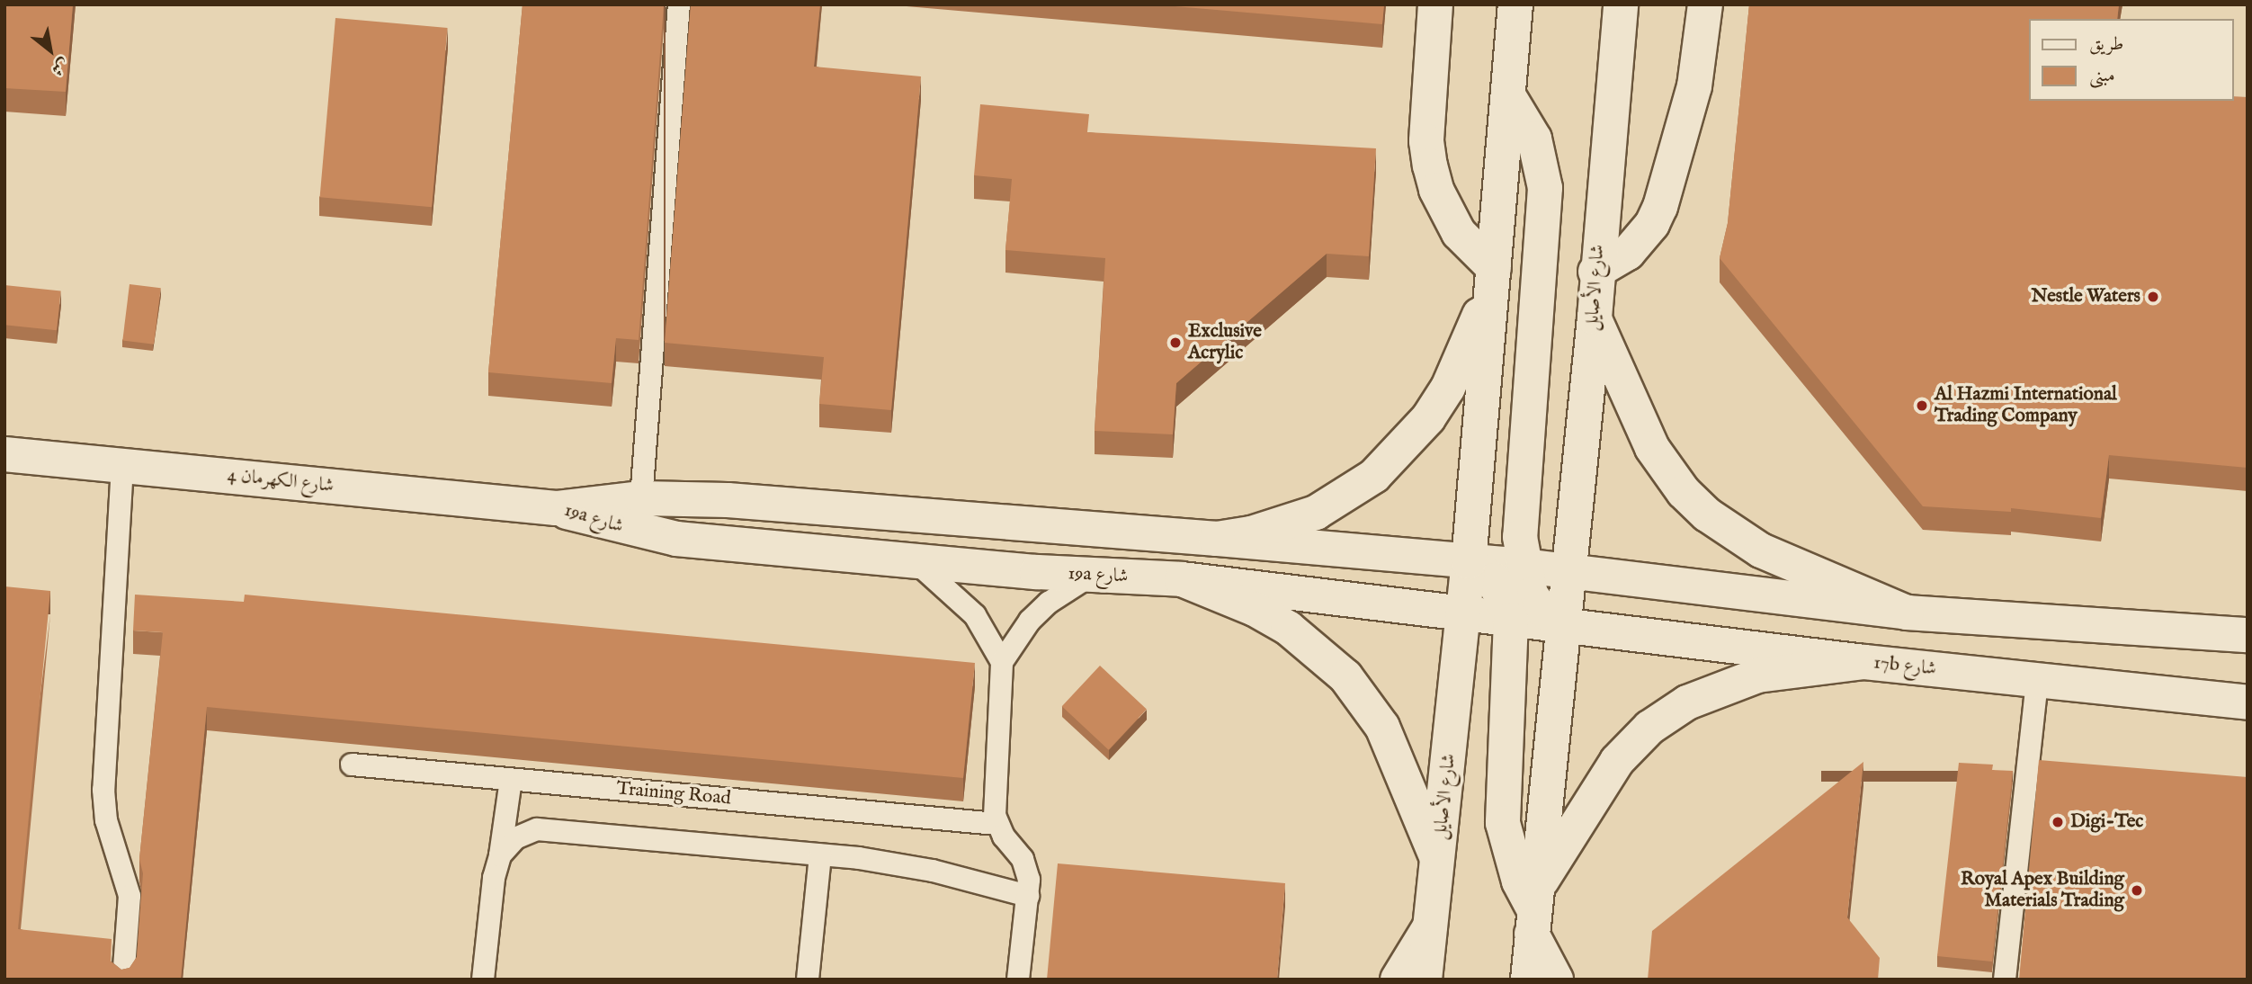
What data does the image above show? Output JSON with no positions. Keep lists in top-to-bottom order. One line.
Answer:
{"streets":{"street":["شارع الأصايل","شارع الكهرمان 4","19a شارع","17b شارع"],"lane":["Training Road"]},"crossings":[["شارع الأصايل","19a شارع"],["شارع الأصايل","17b شارع"],["شارع الكهرمان 4","19a شارع"],["19a شارع","17b شارع"]],"places":["Nestle Waters","Exclusive Acrylic","Al Hazmi International Trading Company","Digi-Tec","Royal Apex Building Materials Trading"],"legend":["طريق","مبنى"],"north":"bottom right"}
